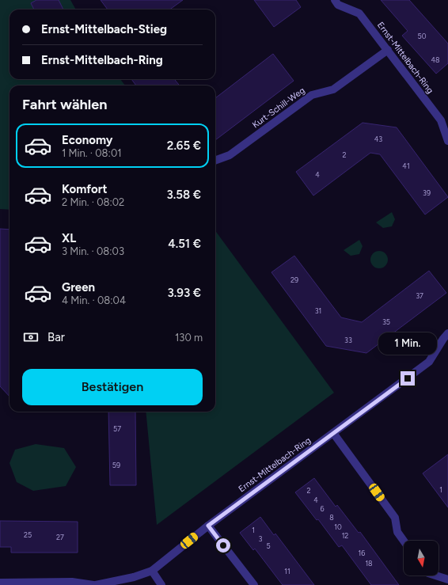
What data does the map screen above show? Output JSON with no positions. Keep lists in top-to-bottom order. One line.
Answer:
{"streets":{"street":["Ernst-Mittelbach-Ring","Kurt-Schill-Weg"]},"crossings":[["Ernst-Mittelbach-Ring","Kurt-Schill-Weg"]],"house_numbers":["50","48","43","2","41","4","39","29","37","31","35","33","57","59","1","2","4","6","8","10","1","25","12","27","3","5","16","18","11"],"north":"bottom","page":{"banner":["Ernst-Mittelbach-Stieg","Ernst-Mittelbach-Ring"],"heading":"Fahrt wählen","list":[{"name":"Economy","note":"1 Min. · 08:01","value":"2.65 €"},{"name":"Komfort","note":"2 Min. · 08:02","value":"3.58 €"},{"name":"XL","note":"3 Min. · 08:03","value":"4.51 €"},{"name":"Green","note":"4 Min. · 08:04","value":"3.93 €"}],"pay":["Bar","130 m"],"bubble":"1 Min.","buttons":"Bestätigen"}}
